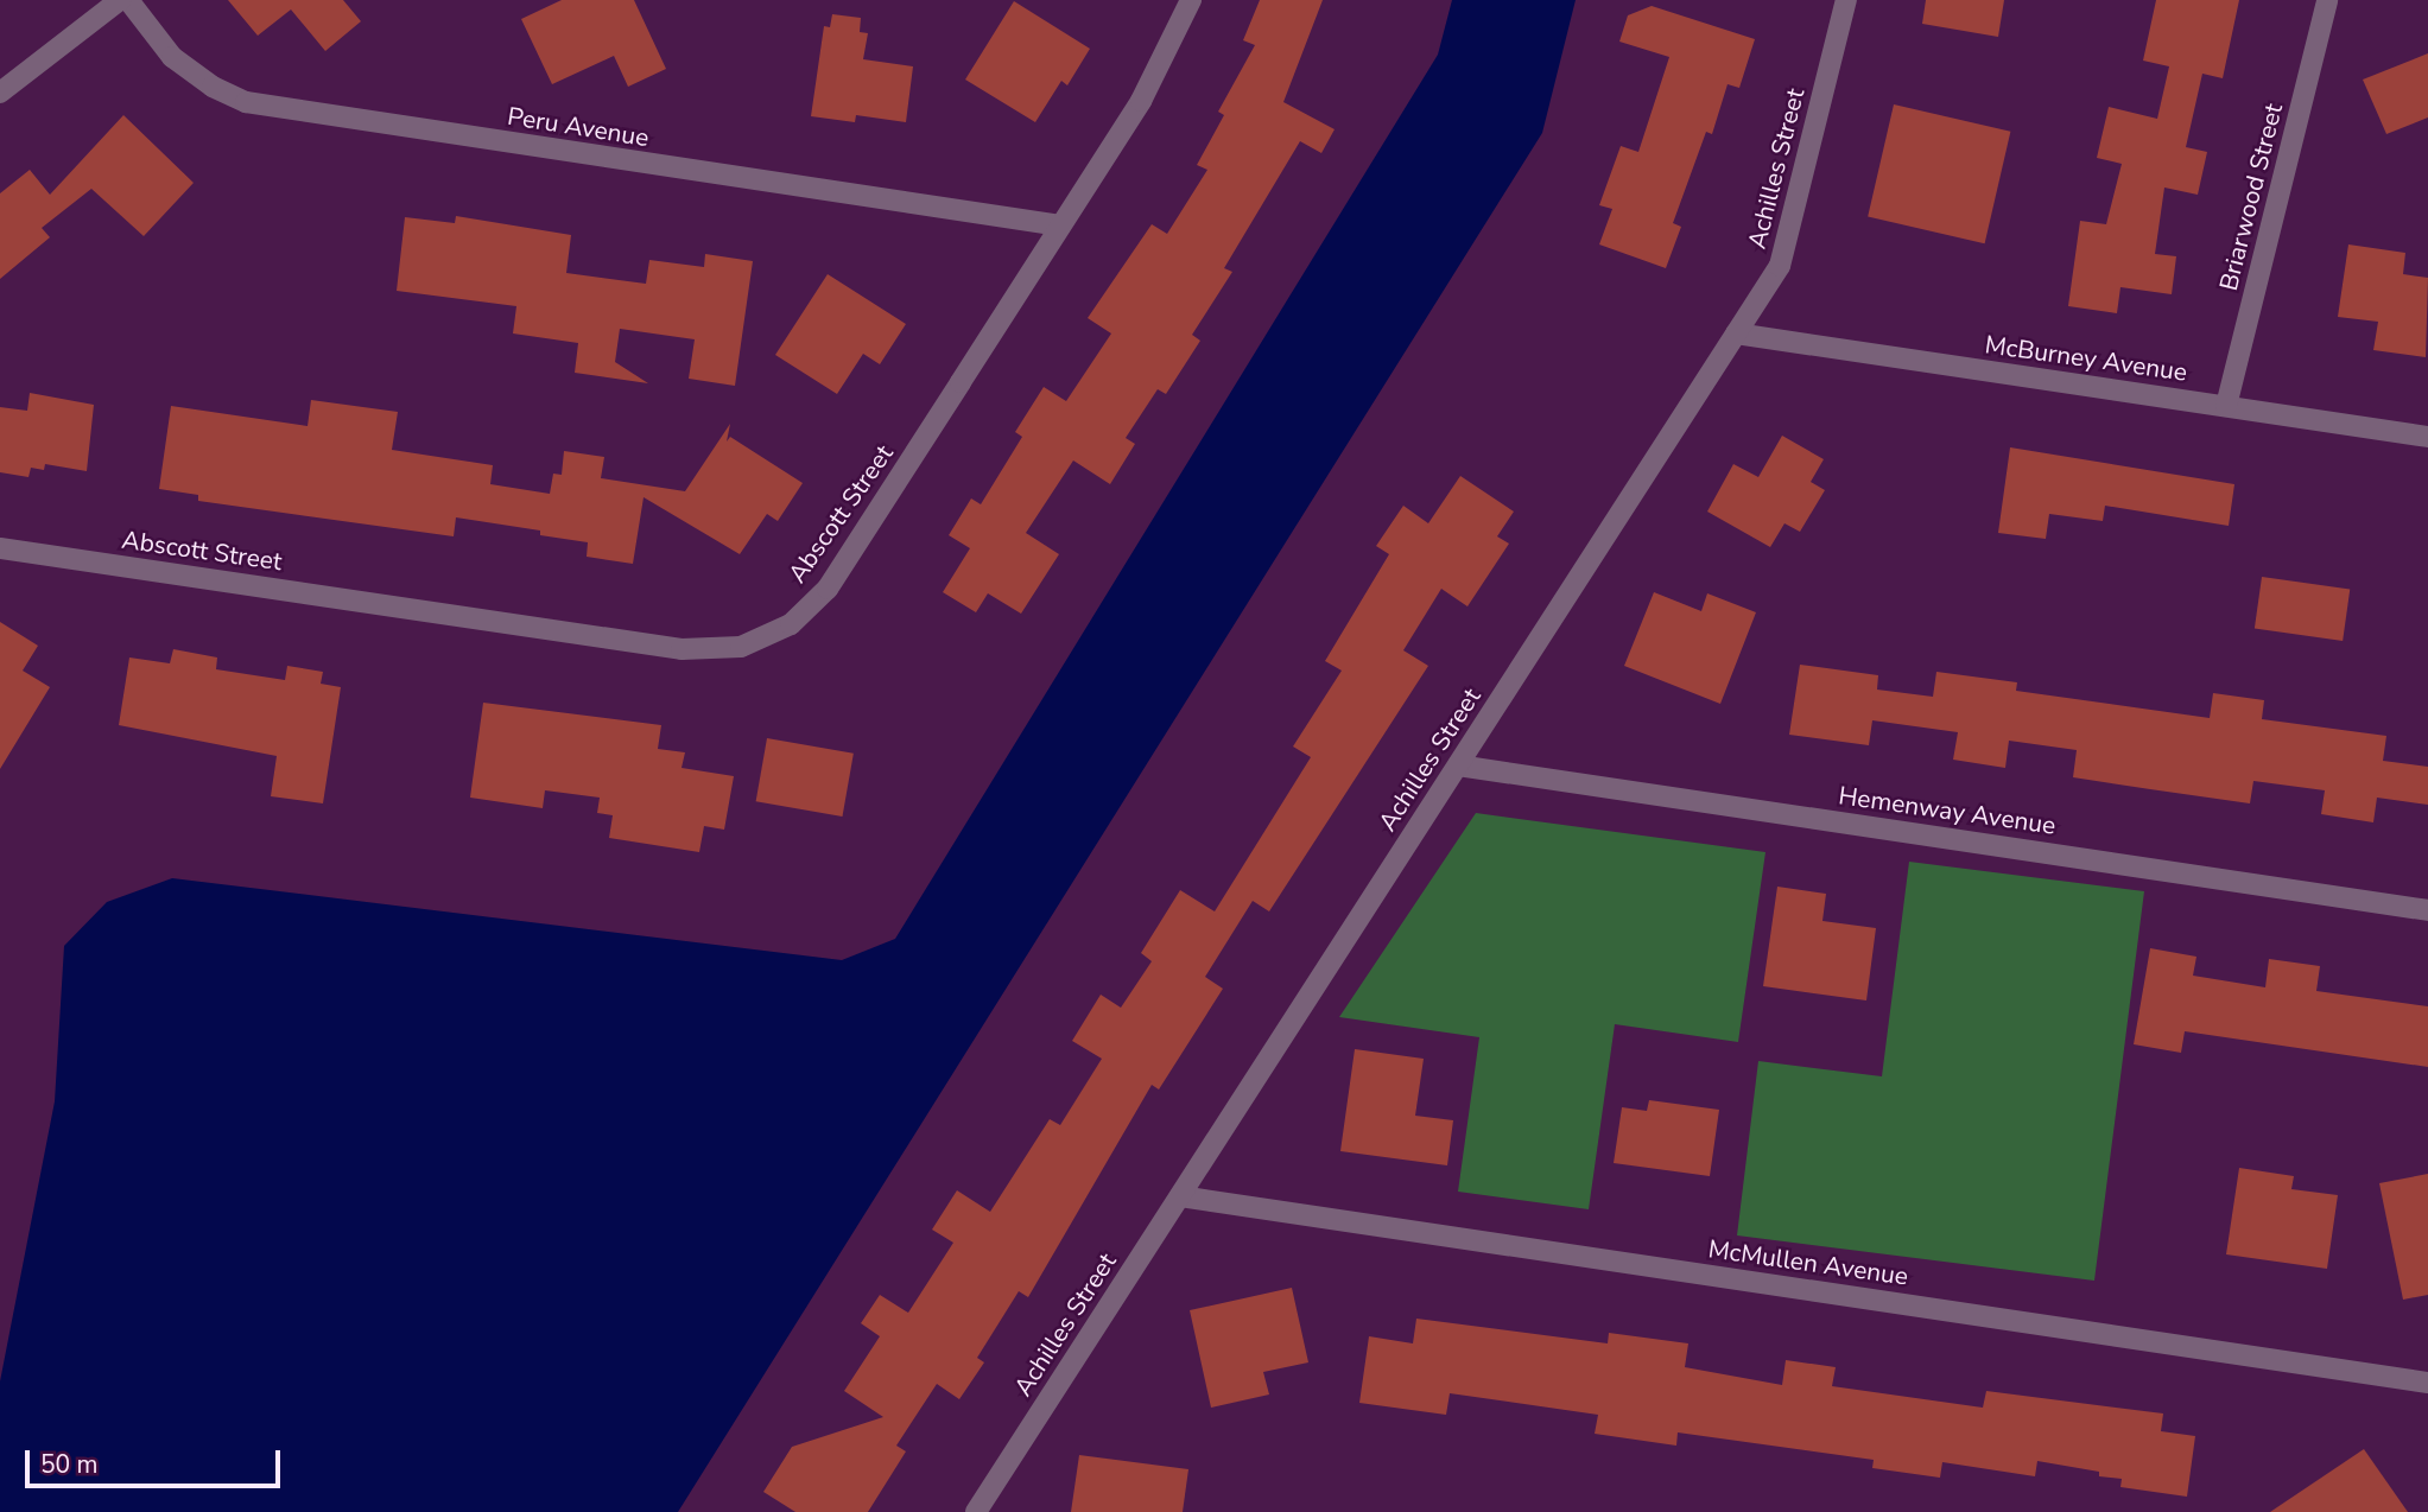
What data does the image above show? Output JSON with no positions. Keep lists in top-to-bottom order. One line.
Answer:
{"streets":{"street":["Peru Avenue","Achilles Street","Briarwood Street","McBurney Avenue","Abscott Street","Hemenway Avenue","McMullen Avenue"]},"crossings":[["Peru Avenue","Abscott Street"],["Achilles Street","McBurney Avenue"],["Achilles Street","Hemenway Avenue"],["Achilles Street","McMullen Avenue"],["Briarwood Street","McBurney Avenue"]],"scale_bar":"50 m"}
